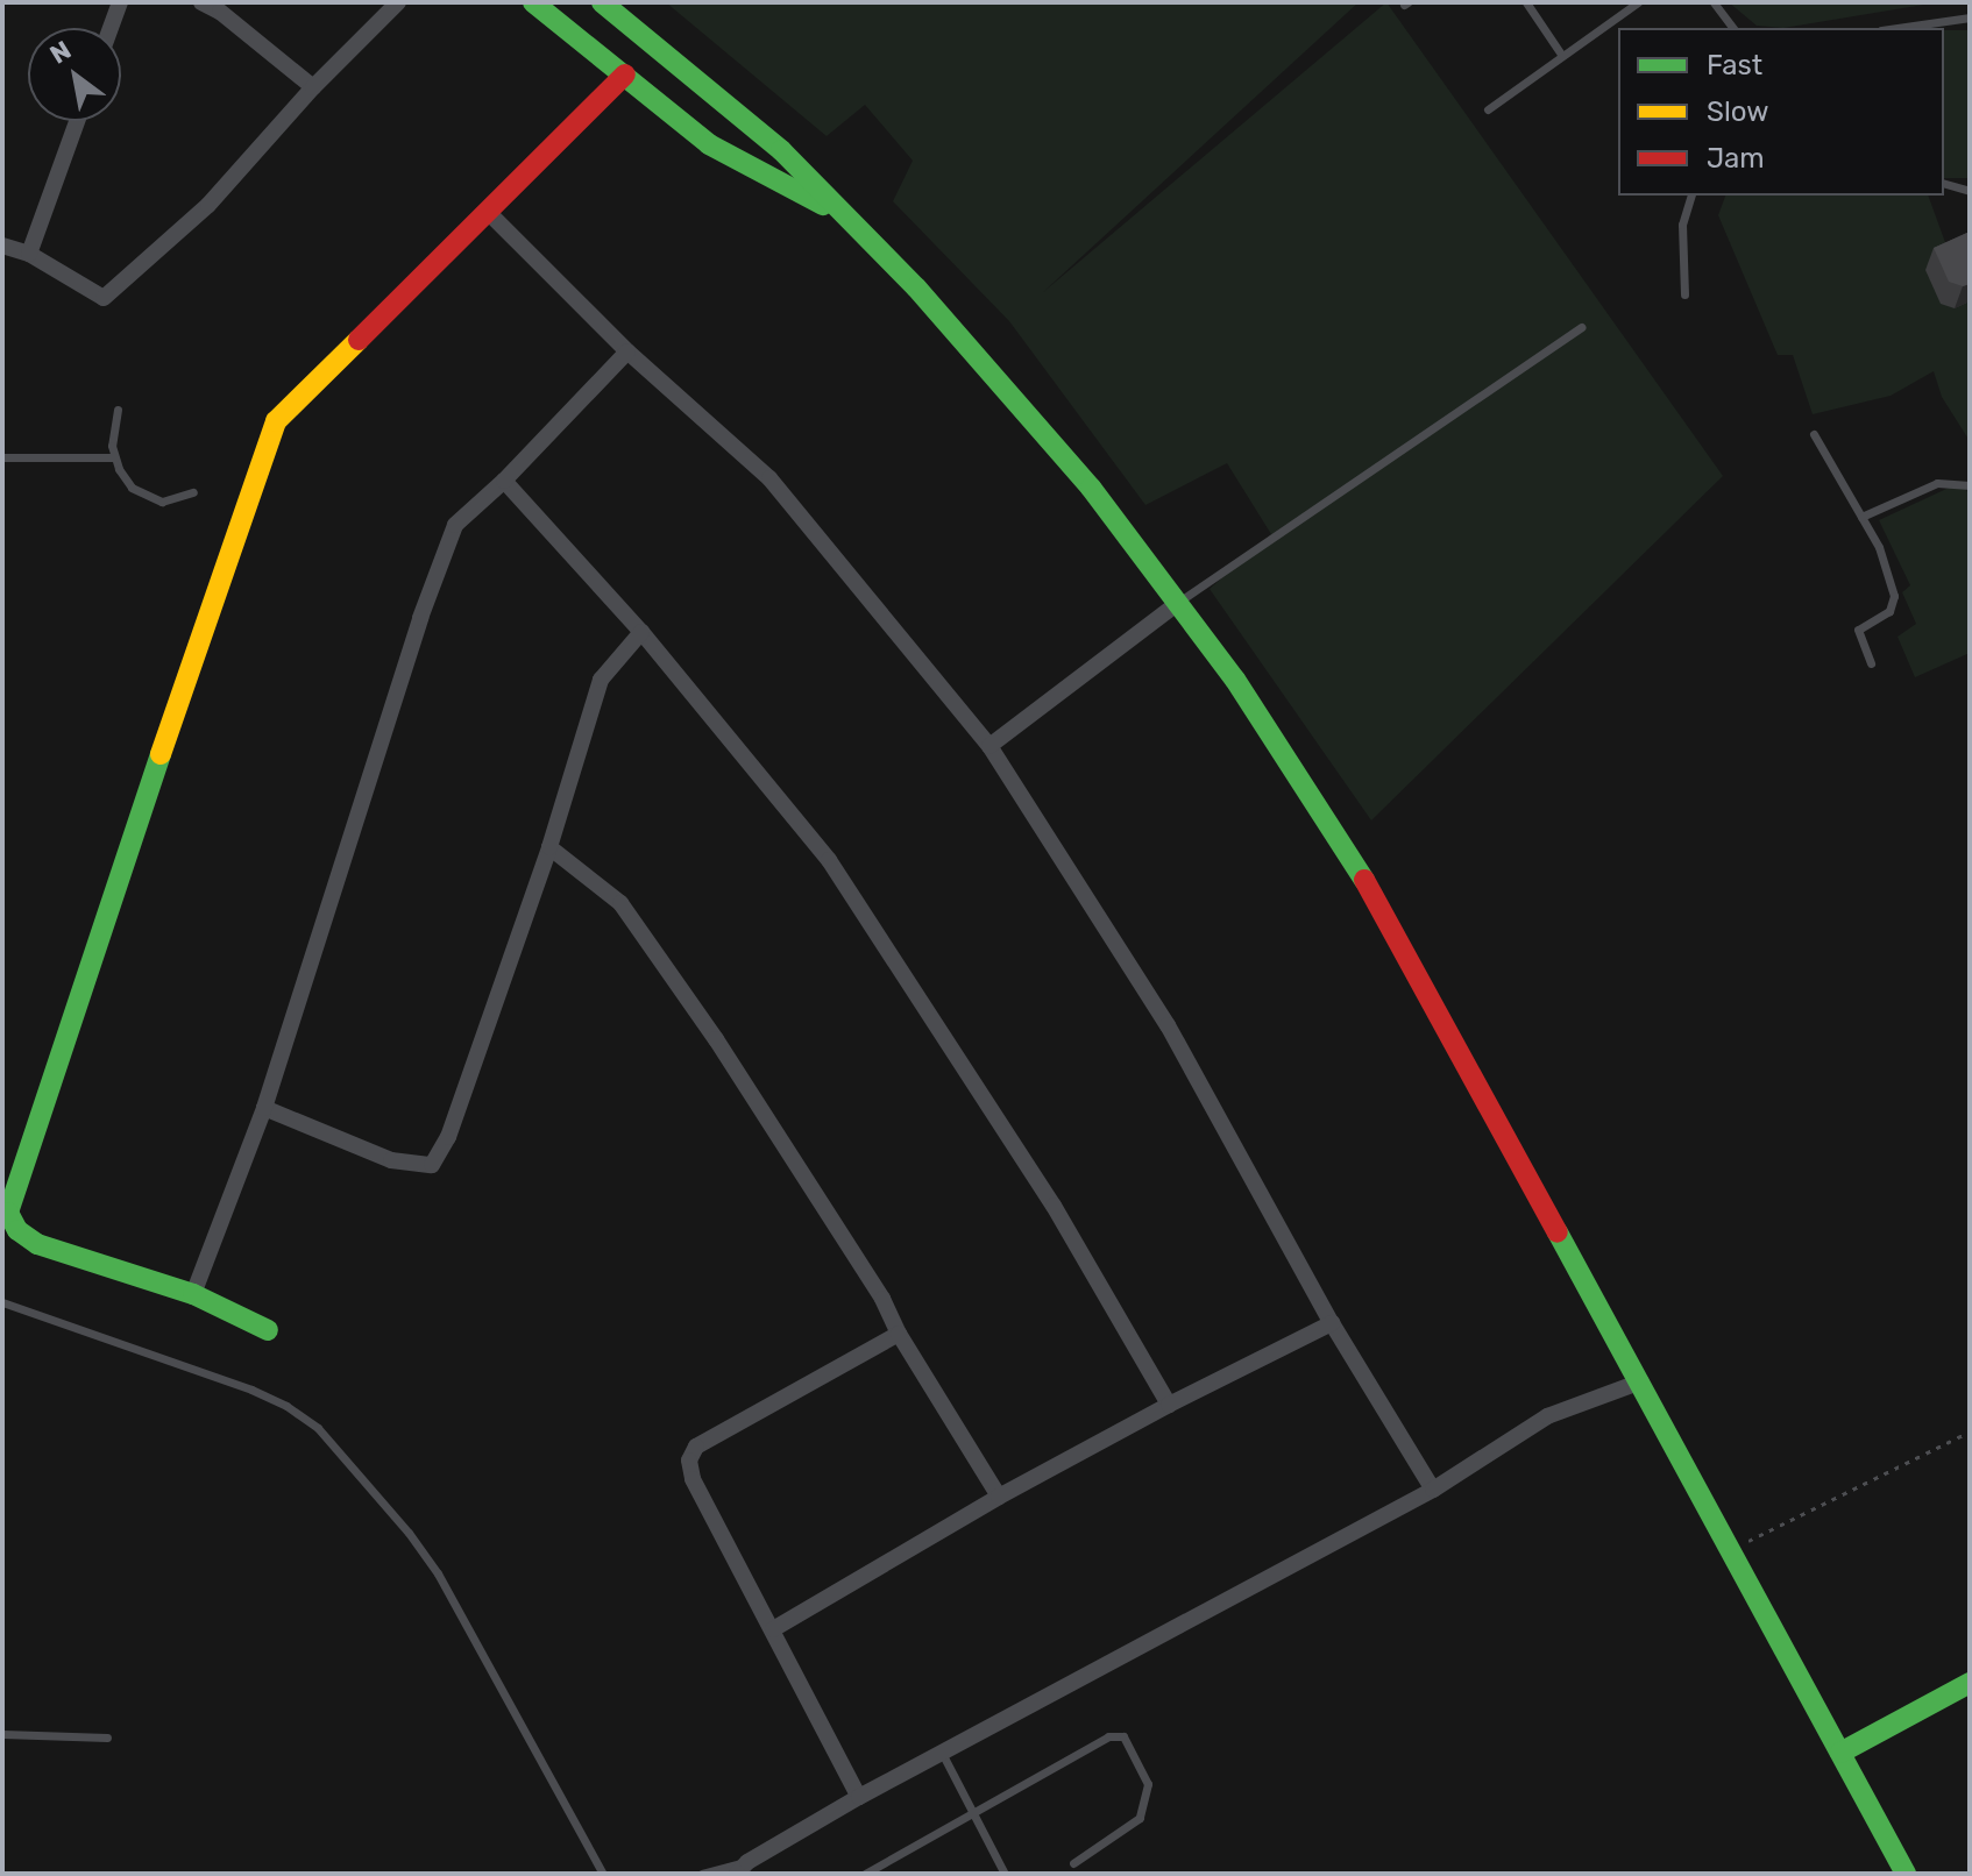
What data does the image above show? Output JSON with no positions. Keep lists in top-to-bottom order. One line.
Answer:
{"legend":["Fast","Slow","Jam"],"north":"top left"}
